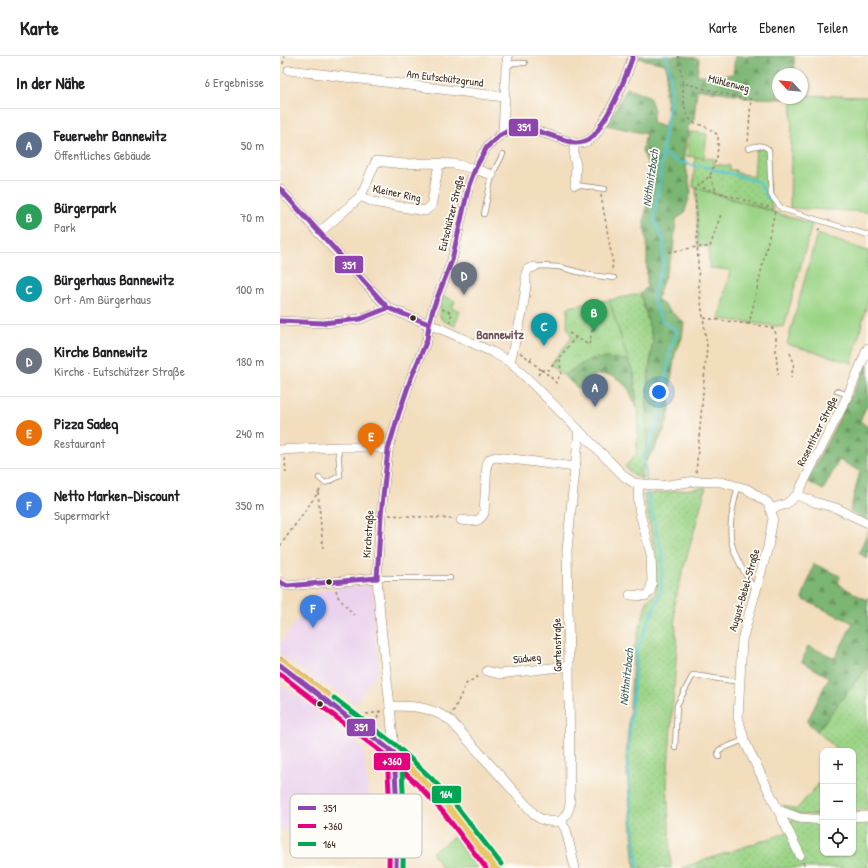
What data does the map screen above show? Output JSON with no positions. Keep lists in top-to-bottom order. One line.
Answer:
{"streets":{"street":["Am Eutschützgrund","Kleiner Ring","Eutschützer Straße","Rosentitzer Straße","Kirchstraße","August-Bebel-Straße","Gartenstraße","Südweg"],"path":["Mühlenweg"]},"crossings":[["Kleiner Ring","Eutschützer Straße"],["Eutschützer Straße","Kirchstraße"],["Rosentitzer Straße","August-Bebel-Straße"],["Gartenstraße","Südweg"]],"districts":["Bannewitz"],"water":["Nöthnitzbach"],"lines":["transit line 351","transit line +360","transit line 164"],"legend":["351","+360","164"],"north":"top left","page":{"header":"Karte","nav":["Karte","Ebenen","Teilen"],"heading":["In der Nähe","6 Ergebnisse"],"list":[{"mark":"A","name":"Feuerwehr Bannewitz","note":"Öffentliches Gebäude","value":"50 m"},{"mark":"B","name":"Bürgerpark","note":"Park","value":"70 m"},{"mark":"C","name":"Bürgerhaus Bannewitz","note":"Ort · Am Bürgerhaus","value":"100 m"},{"mark":"D","name":"Kirche Bannewitz","note":"Kirche · Eutschützer Straße","value":"180 m"},{"mark":"E","name":"Pizza Sadeq","note":"Restaurant","value":"240 m"},{"mark":"F","name":"Netto Marken-Discount","note":"Supermarkt","value":"350 m"}],"pins":["D","B","C","A","E","F"],"map_buttons":["+","−"]}}
